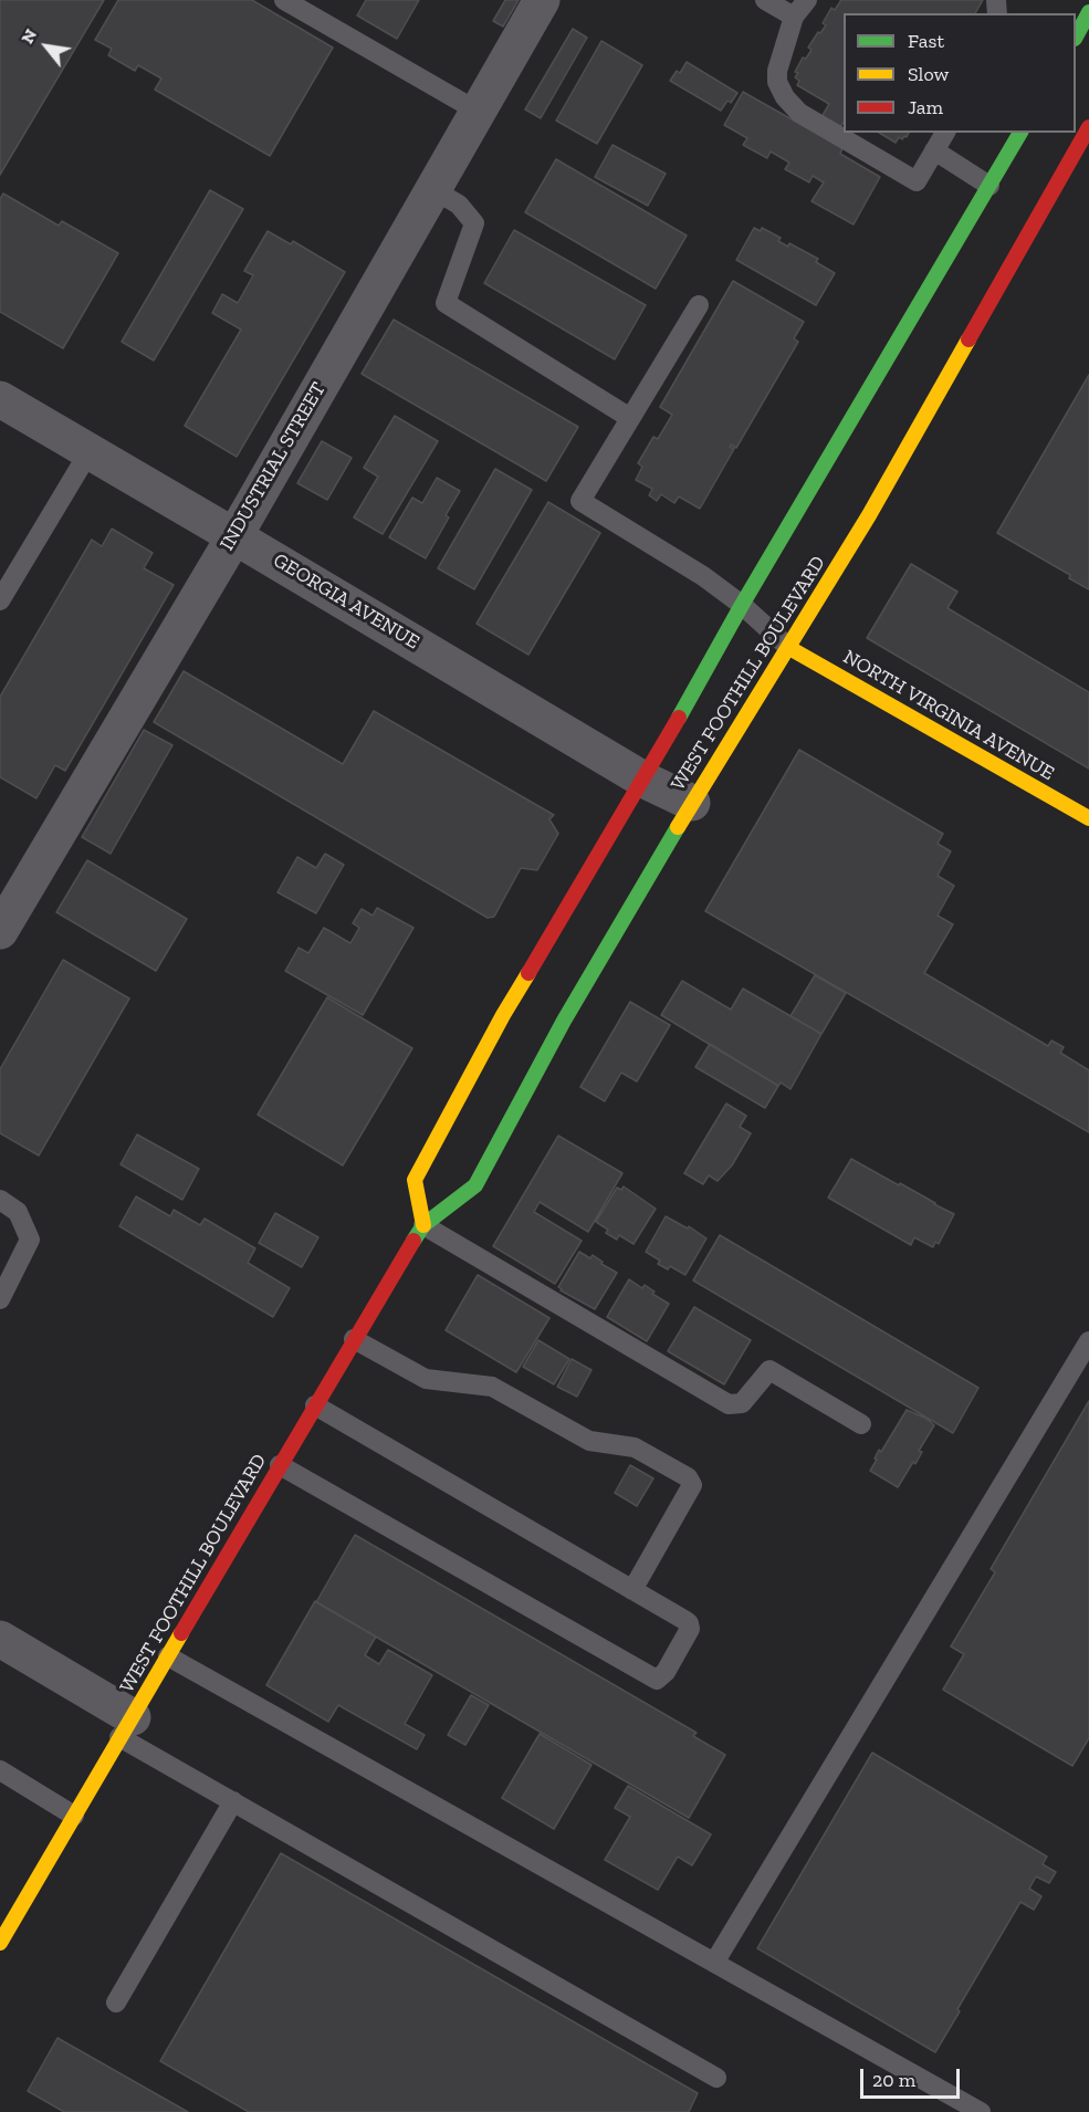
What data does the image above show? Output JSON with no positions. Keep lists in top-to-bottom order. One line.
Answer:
{"streets":{"main road":["WEST FOOTHILL BOULEVARD","NORTH VIRGINIA AVENUE"],"street":["INDUSTRIAL STREET","GEORGIA AVENUE"]},"crossings":[["INDUSTRIAL STREET","GEORGIA AVENUE"],["GEORGIA AVENUE","WEST FOOTHILL BOULEVARD"],["WEST FOOTHILL BOULEVARD","NORTH VIRGINIA AVENUE"]],"legend":["Fast","Slow","Jam"],"scale_bar":"20 m","north":"top left"}
